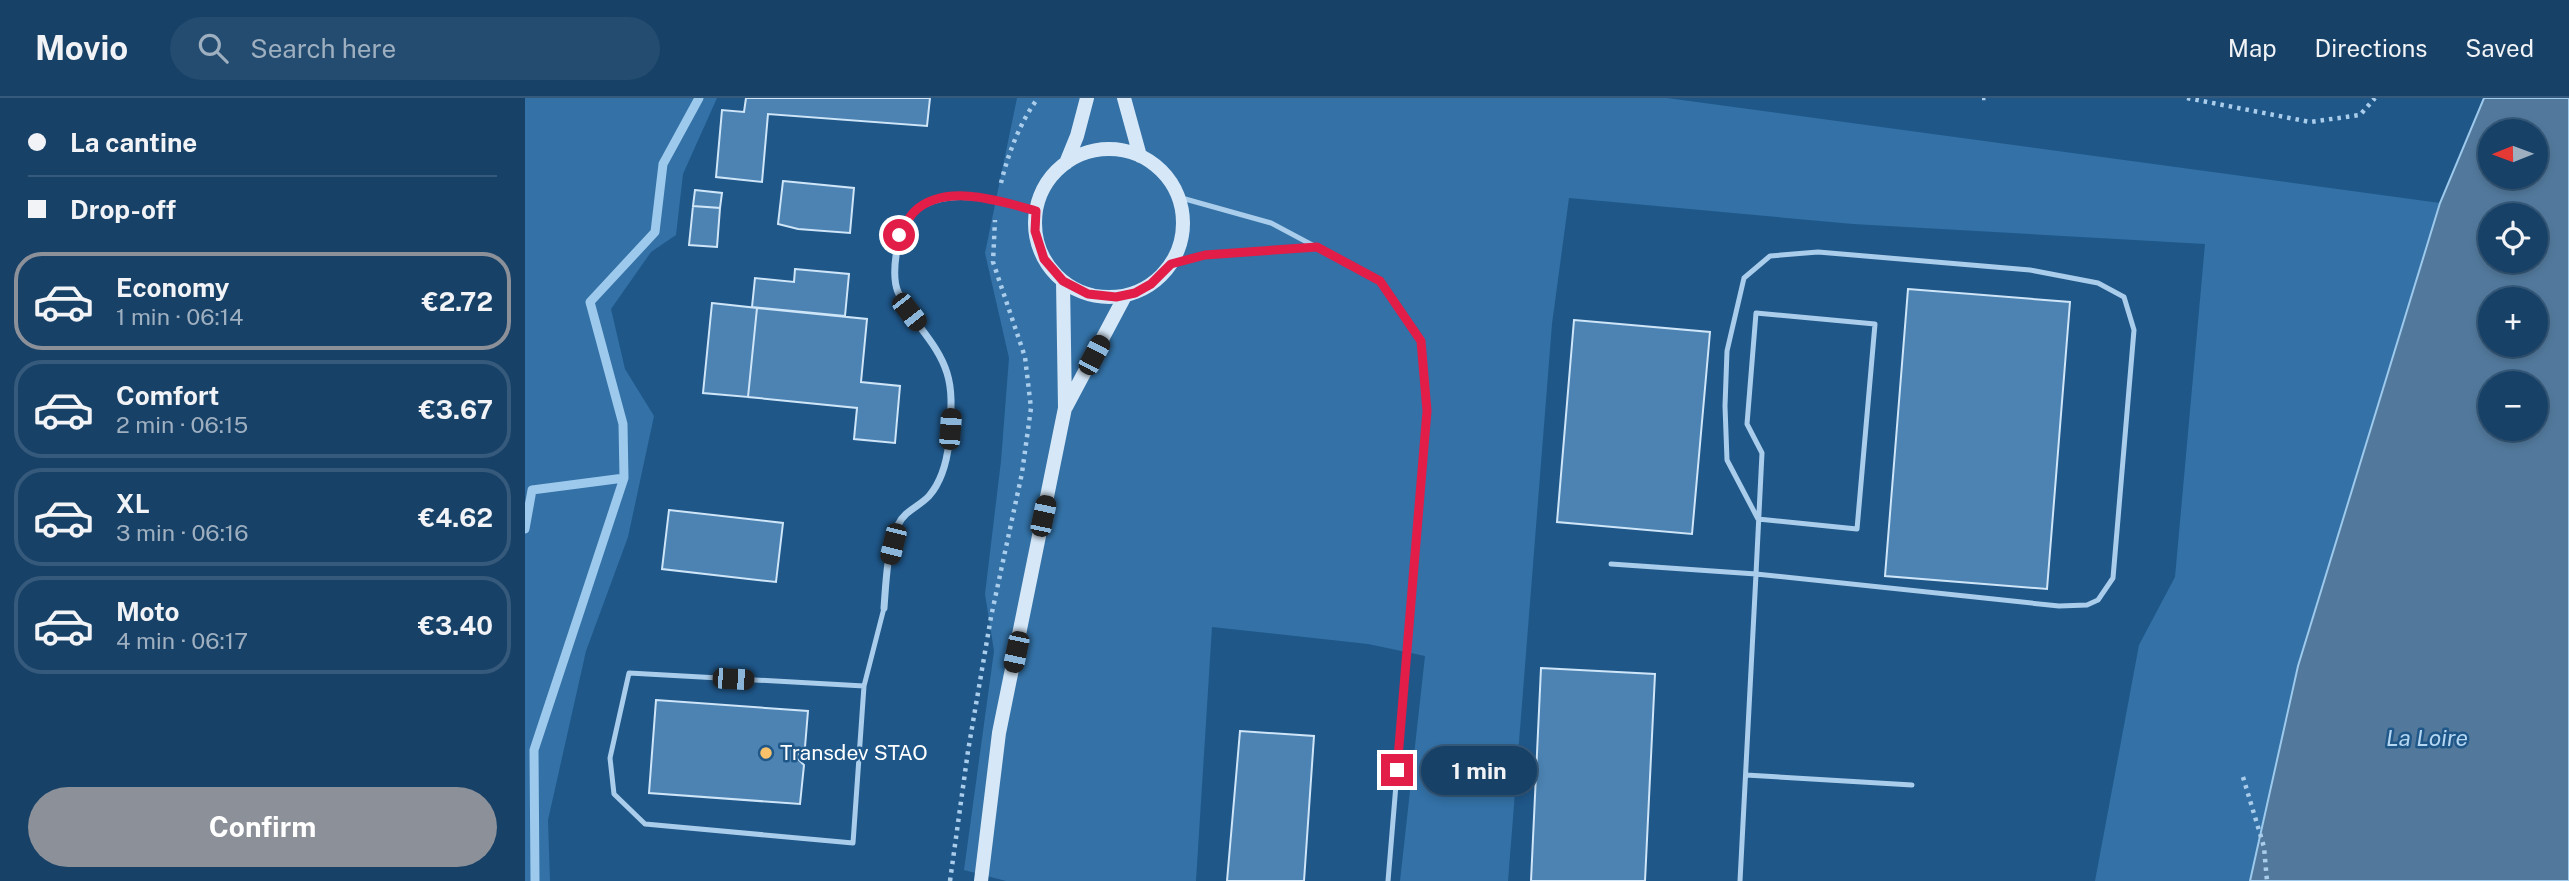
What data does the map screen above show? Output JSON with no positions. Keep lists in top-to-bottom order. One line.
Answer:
{"water":["La Loire"],"places":["Transdev STAO"],"north":"left","page":{"header":"Movio","search":"Search here","nav":["Map","Directions","Saved"],"banner":["La cantine","Drop-off"],"map_buttons":["+","−"],"list":[{"name":"Economy","note":"1 min · 06:14","value":"€2.72"},{"name":"Comfort","note":"2 min · 06:15","value":"€3.67"},{"name":"XL","note":"3 min · 06:16","value":"€4.62"},{"name":"Moto","note":"4 min · 06:17","value":"€3.40"}],"bubble":"1 min","buttons":"Confirm"}}
